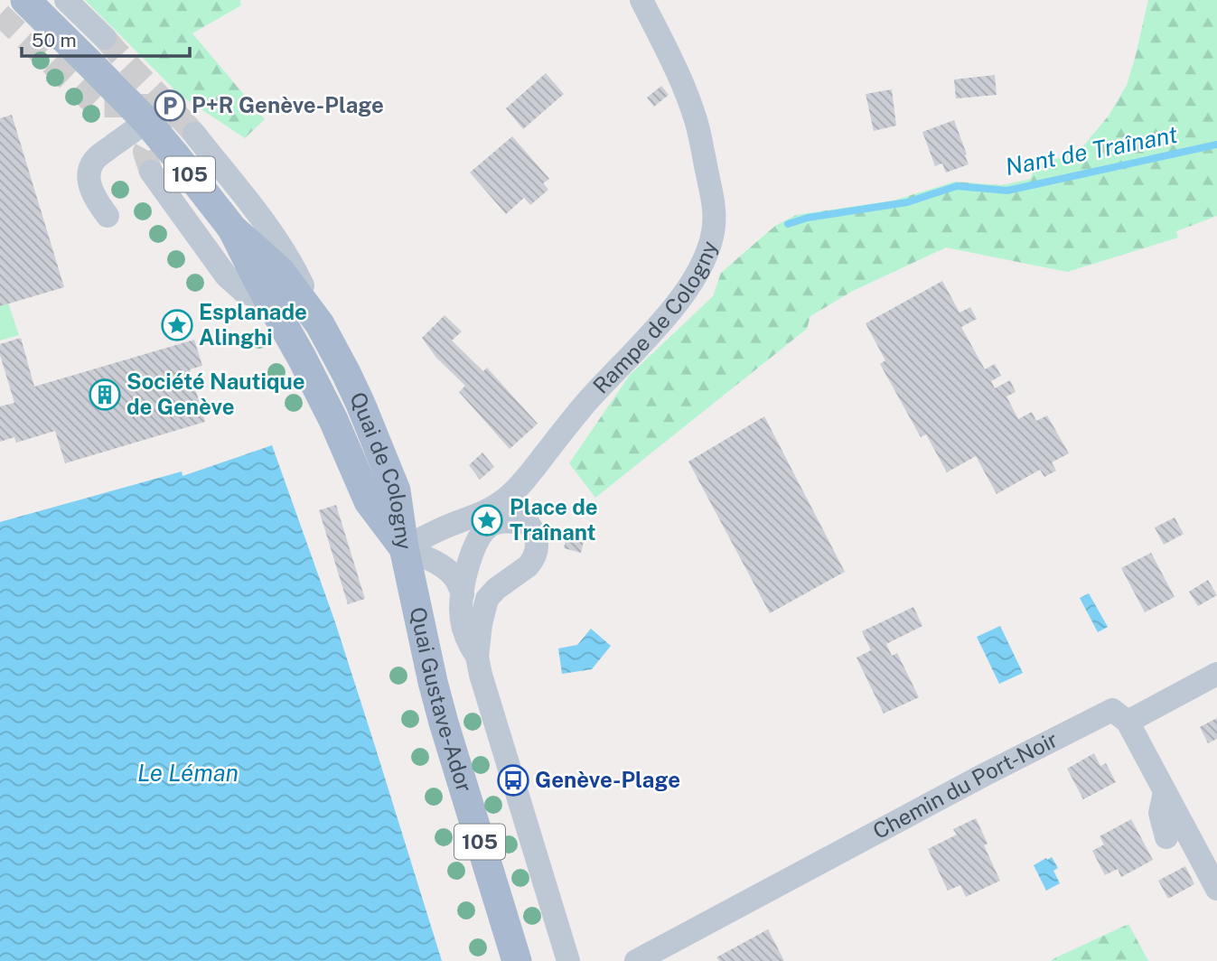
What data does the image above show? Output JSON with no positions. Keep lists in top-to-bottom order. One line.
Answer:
{"streets":{"main road":["105","Quai de Cologny","Quai Gustave-Ador"],"street":["Rampe de Cologny","Chemin du Port-Noir"]},"crossings":[["Rampe de Cologny","Quai de Cologny"],["Rampe de Cologny","Quai Gustave-Ador"],["Quai de Cologny","Quai Gustave-Ador"]],"water":["Nant de Traînant","Le Léman"],"places":{"parking":["P+R Genève-Plage"],"place":["Esplanade Alinghi","Place de Traînant"],"building":["Société Nautique de Genève"],"bus stop":["Genève-Plage"]},"scale_bar":"50 m"}
